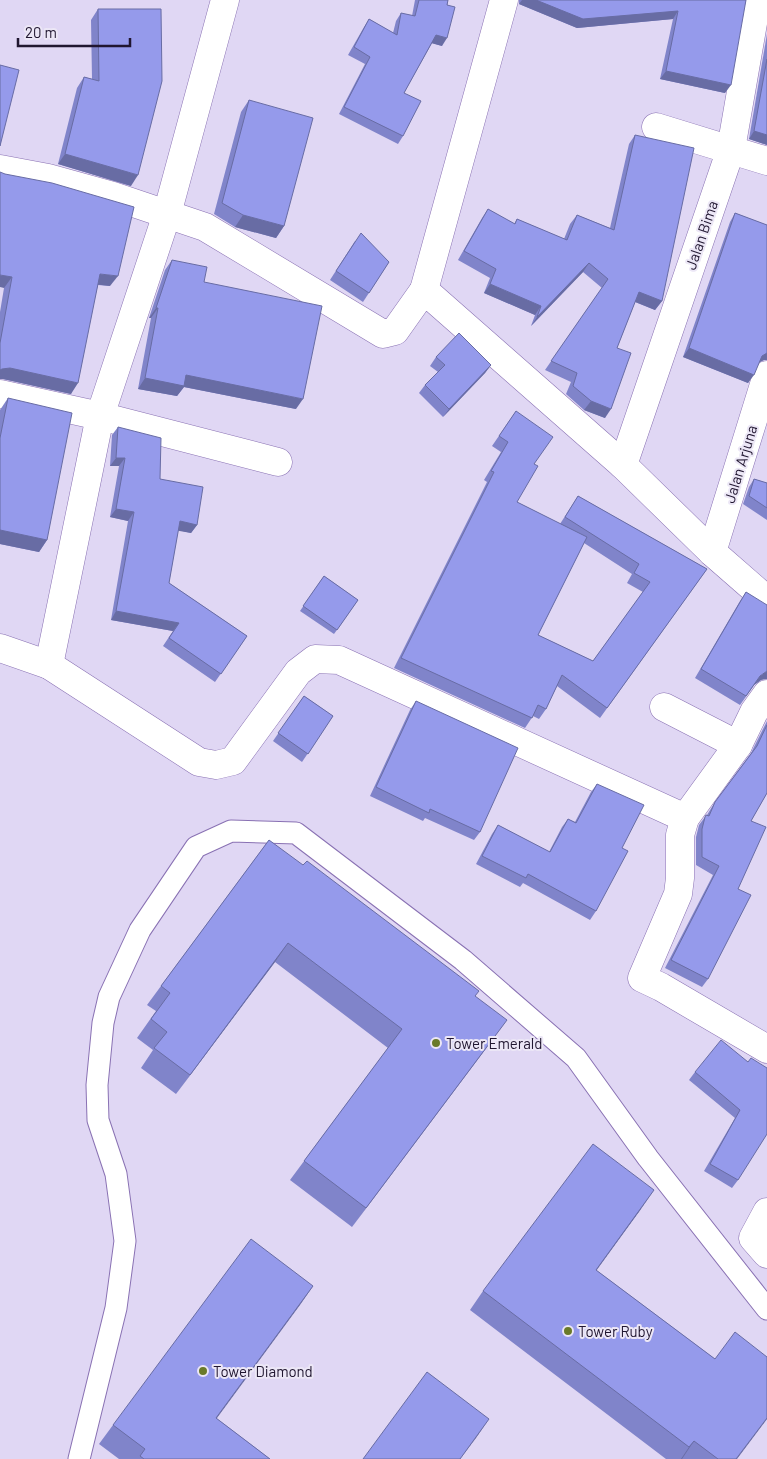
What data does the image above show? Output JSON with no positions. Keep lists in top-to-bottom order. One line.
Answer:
{"streets":{"street":["Jalan Bima","Jalan Arjuna"]},"places":["Tower Emerald","Tower Ruby","Tower Diamond"],"scale_bar":"20 m"}
